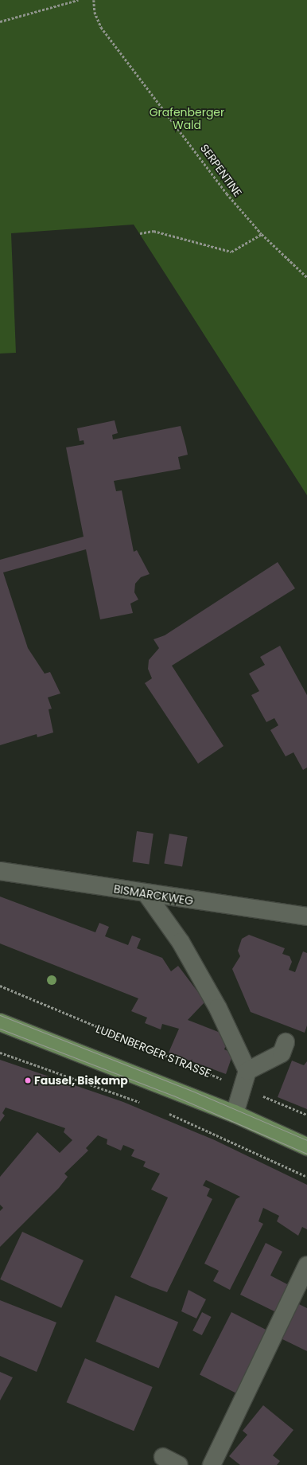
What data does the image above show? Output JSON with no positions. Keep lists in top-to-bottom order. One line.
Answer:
{"streets":{"street":["BISMARCKWEG"],"path":["SERPENTINE","LUDENBERGER STRASSE"]},"parks":["Grafenberger Wald"],"places":["Fausel, Biskamp"]}
